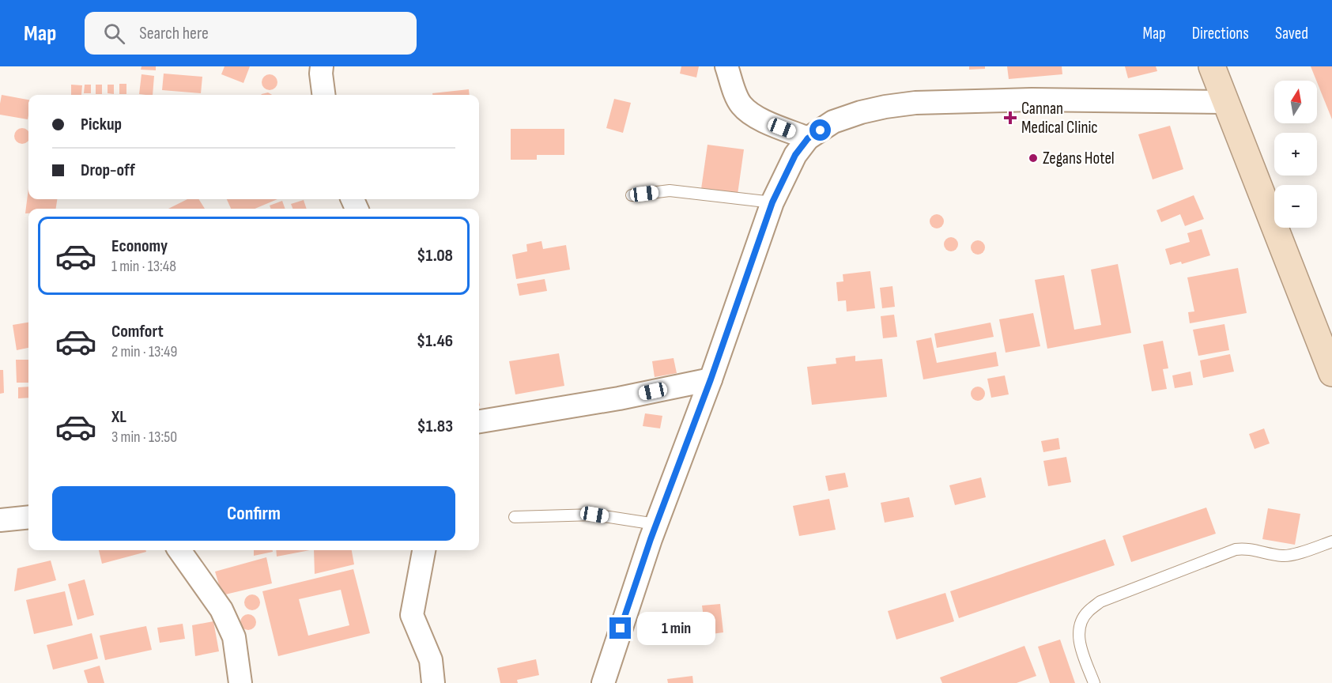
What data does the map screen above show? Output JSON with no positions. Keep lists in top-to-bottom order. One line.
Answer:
{"places":{"health":["Cannan Medical Clinic"],"other":["Zegans Hotel"]},"north":"top","page":{"header":"Map","search":"Search here","nav":["Map","Directions","Saved"],"map_buttons":["+","−"],"banner":["Pickup","Drop-off"],"list":[{"name":"Economy","note":"1 min · 13:48","value":"$1.08"},{"name":"Comfort","note":"2 min · 13:49","value":"$1.46"},{"name":"XL","note":"3 min · 13:50","value":"$1.83"}],"buttons":"Confirm","bubble":"1 min"}}
